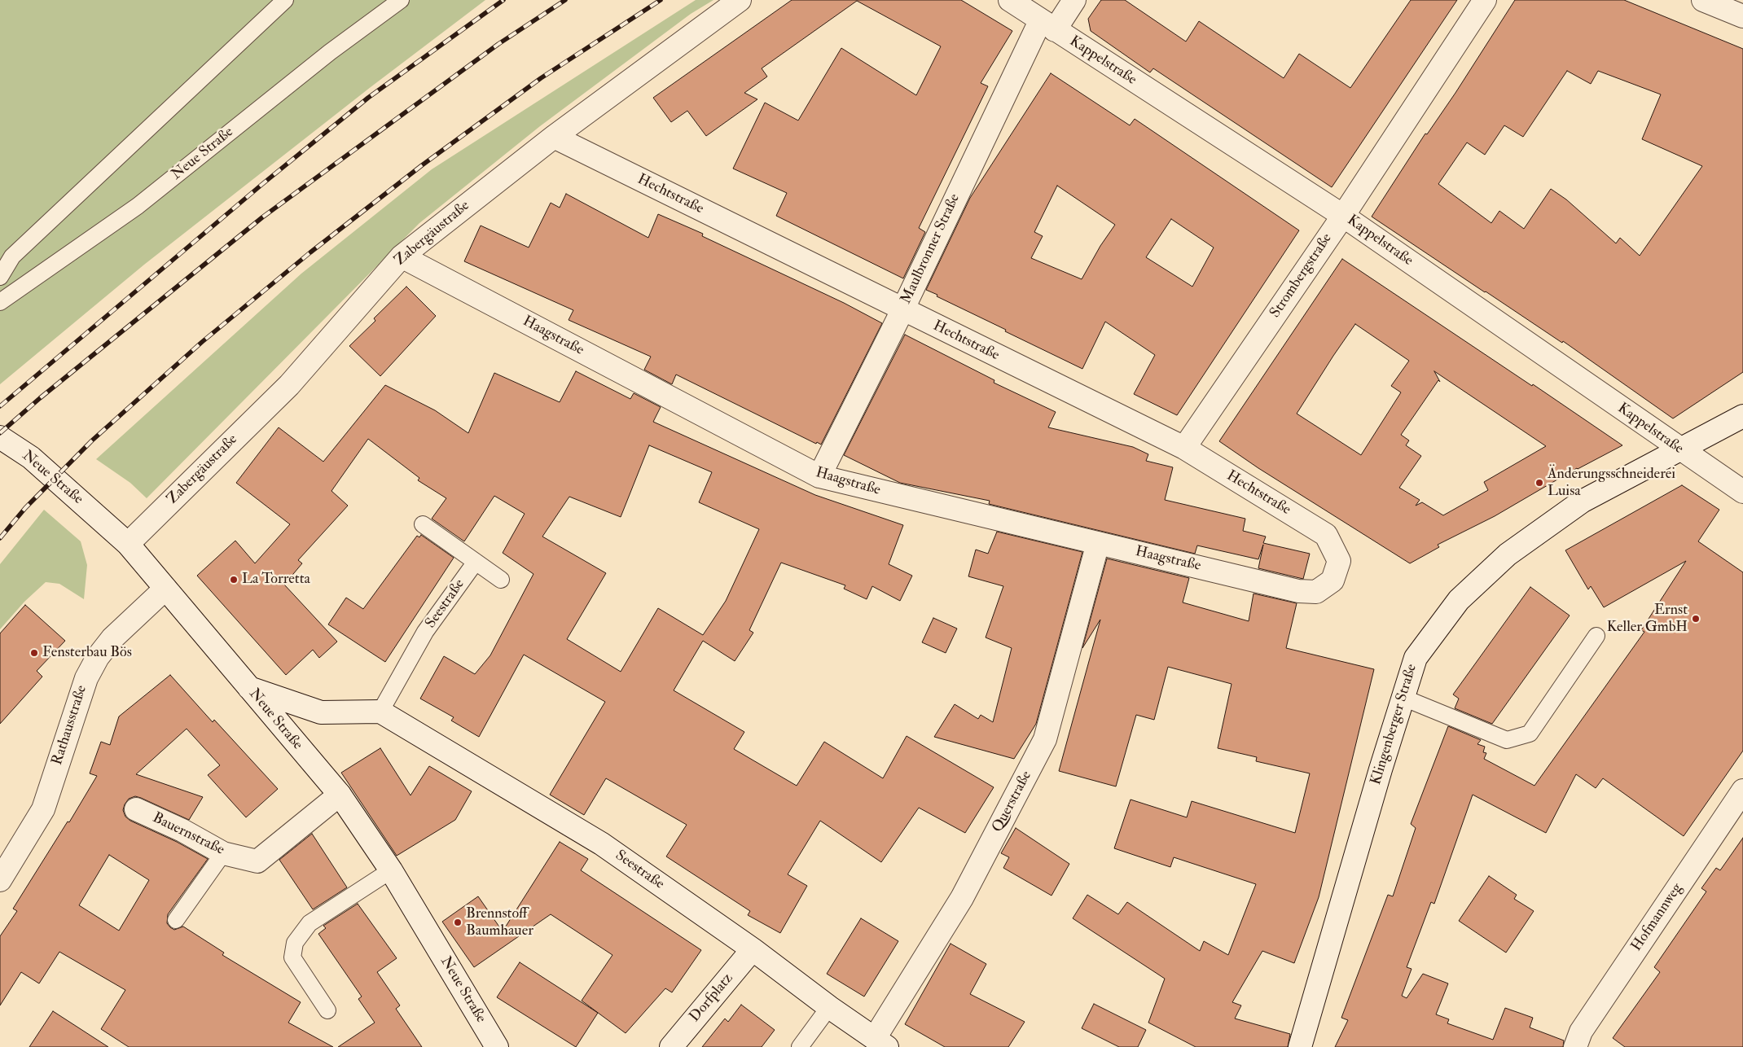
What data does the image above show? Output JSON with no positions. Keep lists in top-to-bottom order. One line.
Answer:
{"streets":{"street":["Kappelstraße","Neue Straße","Hechtstraße","Zabergäustraße","Maulbronner Straße","Strombergstraße","Haagstraße","Seestraße","Klingenberger Straße","Rathausstraße","Querstraße","Bauernstraße","Hofmannweg","Dorfplatz"]},"crossings":[["Kappelstraße","Maulbronner Straße"],["Kappelstraße","Strombergstraße"],["Kappelstraße","Klingenberger Straße"],["Neue Straße","Zabergäustraße"],["Neue Straße","Rathausstraße"],["Neue Straße","Bauernstraße"],["Hechtstraße","Zabergäustraße"],["Hechtstraße","Maulbronner Straße"],["Hechtstraße","Strombergstraße"],["Hechtstraße","Haagstraße"],["Zabergäustraße","Haagstraße"],["Maulbronner Straße","Haagstraße"],["Haagstraße","Querstraße"],["Seestraße","Querstraße"],["Seestraße","Dorfplatz"]],"places":["Änderungsschneiderei Luisa","La Torretta","Ernst Keller GmbH","Fensterbau Bös","Brennstoff Baumhauer"]}
